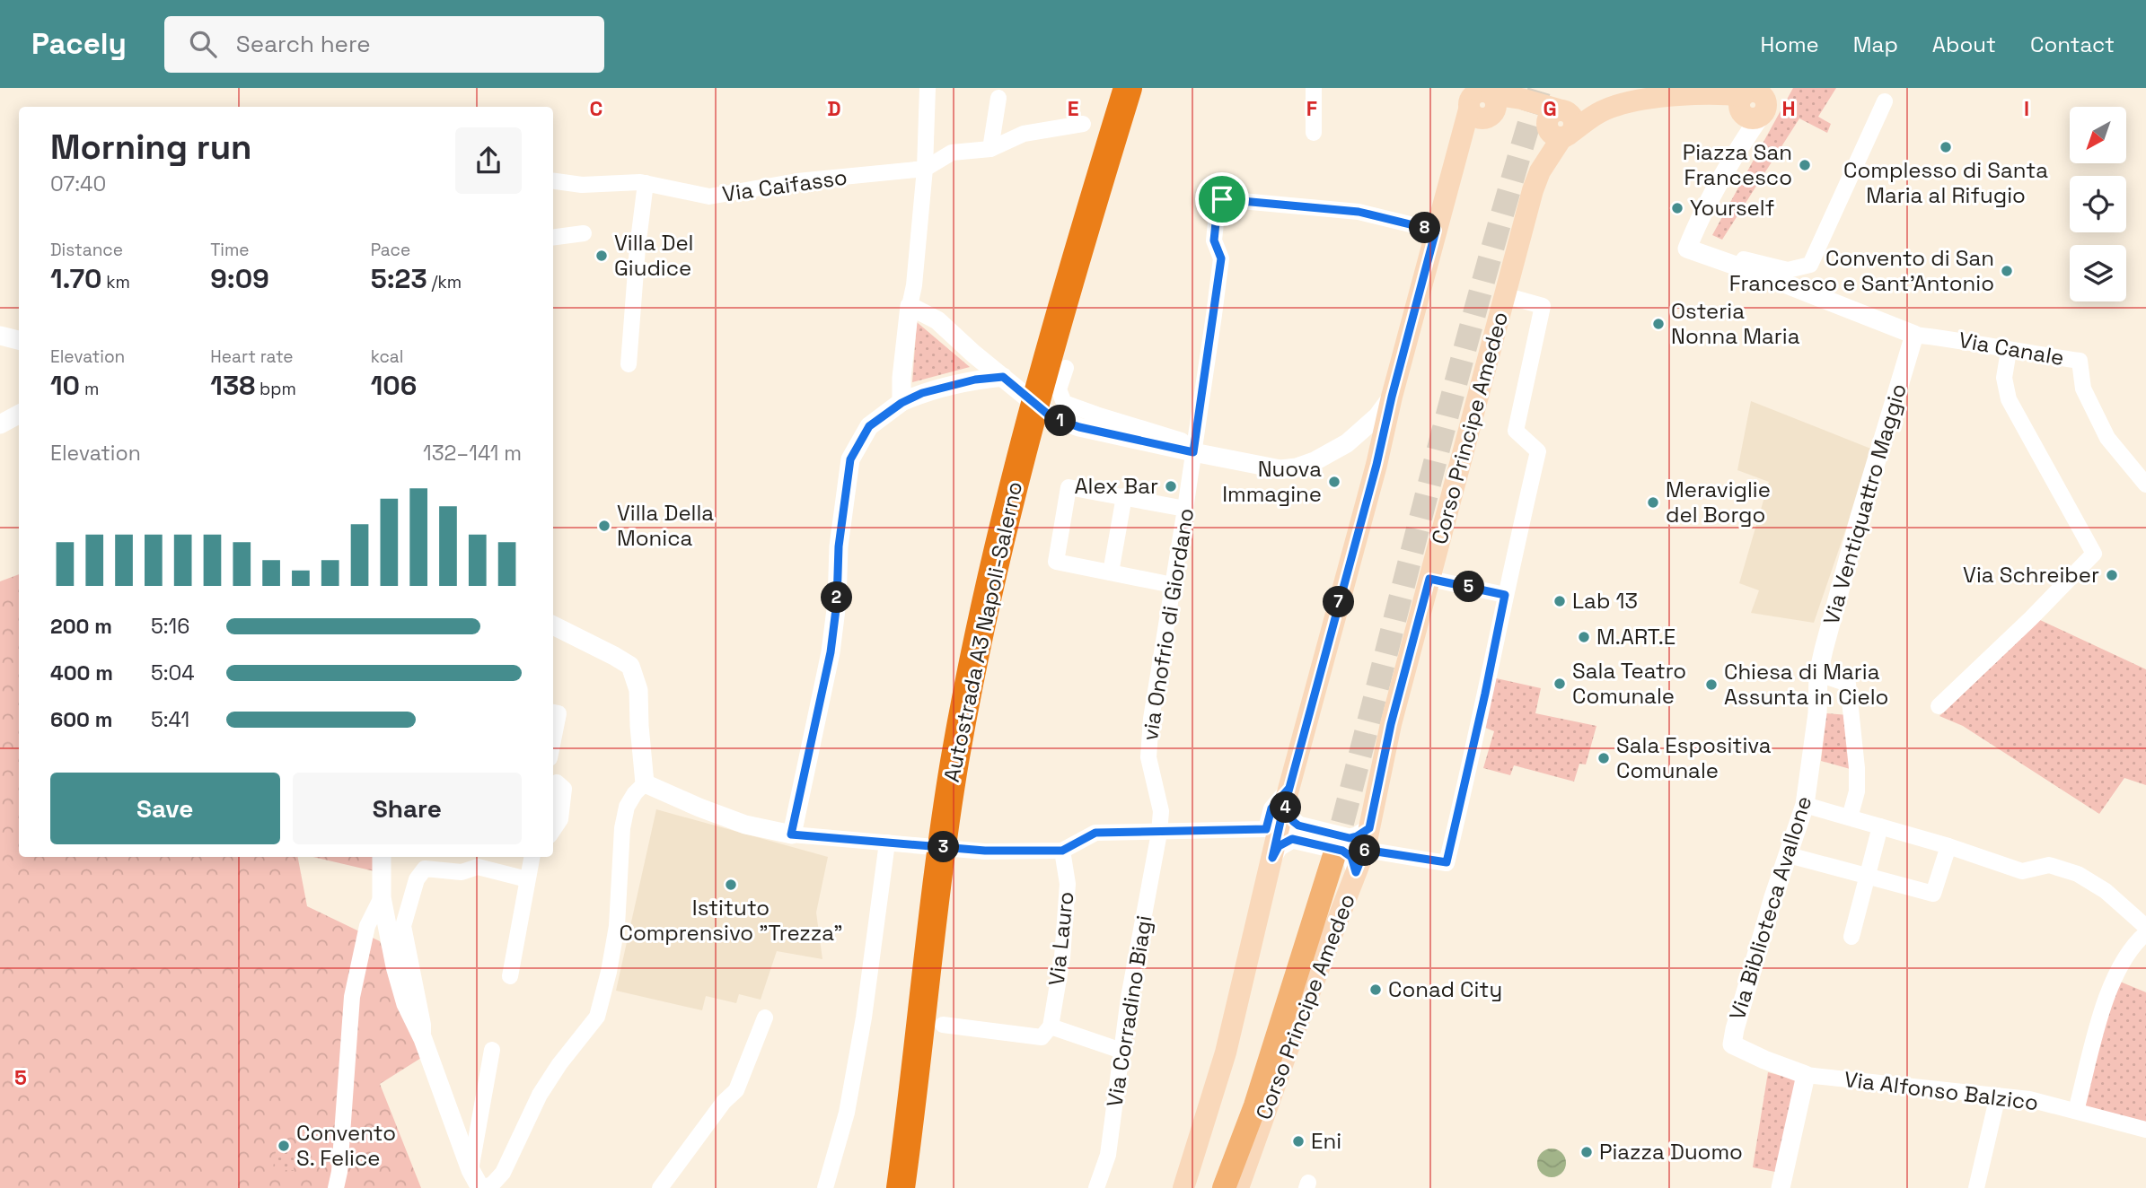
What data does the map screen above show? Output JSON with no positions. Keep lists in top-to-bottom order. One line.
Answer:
{"streets":{"highway":["Autostrada A3 Napoli-Salerno"],"main road":["Corso Principe Amedeo"],"street":["Via Caifasso","Via Canale","Via Ventiquattro Maggio","via Onofrio di Giordano","Via Biblioteca Avallone","Via Lauro","Via Corradino Biagi","Via Alfonso Balzico"]},"crossings":[["Via Canale","Via Ventiquattro Maggio"],["Via Ventiquattro Maggio","Via Biblioteca Avallone"],["via Onofrio di Giordano","Via Corradino Biagi"],["Via Biblioteca Avallone","Via Alfonso Balzico"]],"places":["Complesso di Santa Maria al Rifugio","Piazza San Francesco","Yourself","Villa Del Giudice","Convento di San Francesco e Sant'Antonio","Osteria Nonna Maria","Nuova Immagine","Alex Bar","Meraviglie del Borgo","Villa Della Monica","Via Schreiber","Lab 13","M.ART.E","Sala Teatro Comunale","Chiesa di Maria Assunta in Cielo","Sala Espositiva Comunale","Istituto Comprensivo \"Trezza\"","Conad City","Eni","Convento S. Felice","Piazza Duomo"],"north":"bottom left","page":{"header":"Pacely","search":"Search here","nav":["Home","Map","About","Contact"],"heading":["Morning run","07:40"],"pins":["8","1","5","2","7","4","3","6"],"stats":[["Distance","1.70 km"],["Time","9:09"],["Pace","5:23 /km"],["Elevation","10 m"],["Heart rate","138 bpm"],["kcal","106"]],"chart":["Elevation","132–141 m"],"list":[{"name":"200 m","note":"5:16"},{"name":"400 m","note":"5:04"},{"name":"600 m","note":"5:41"}],"buttons":["Save","Share"]},"grid":{"columns":["C","D","E","F","G","H","I"],"rows":["5"]}}
